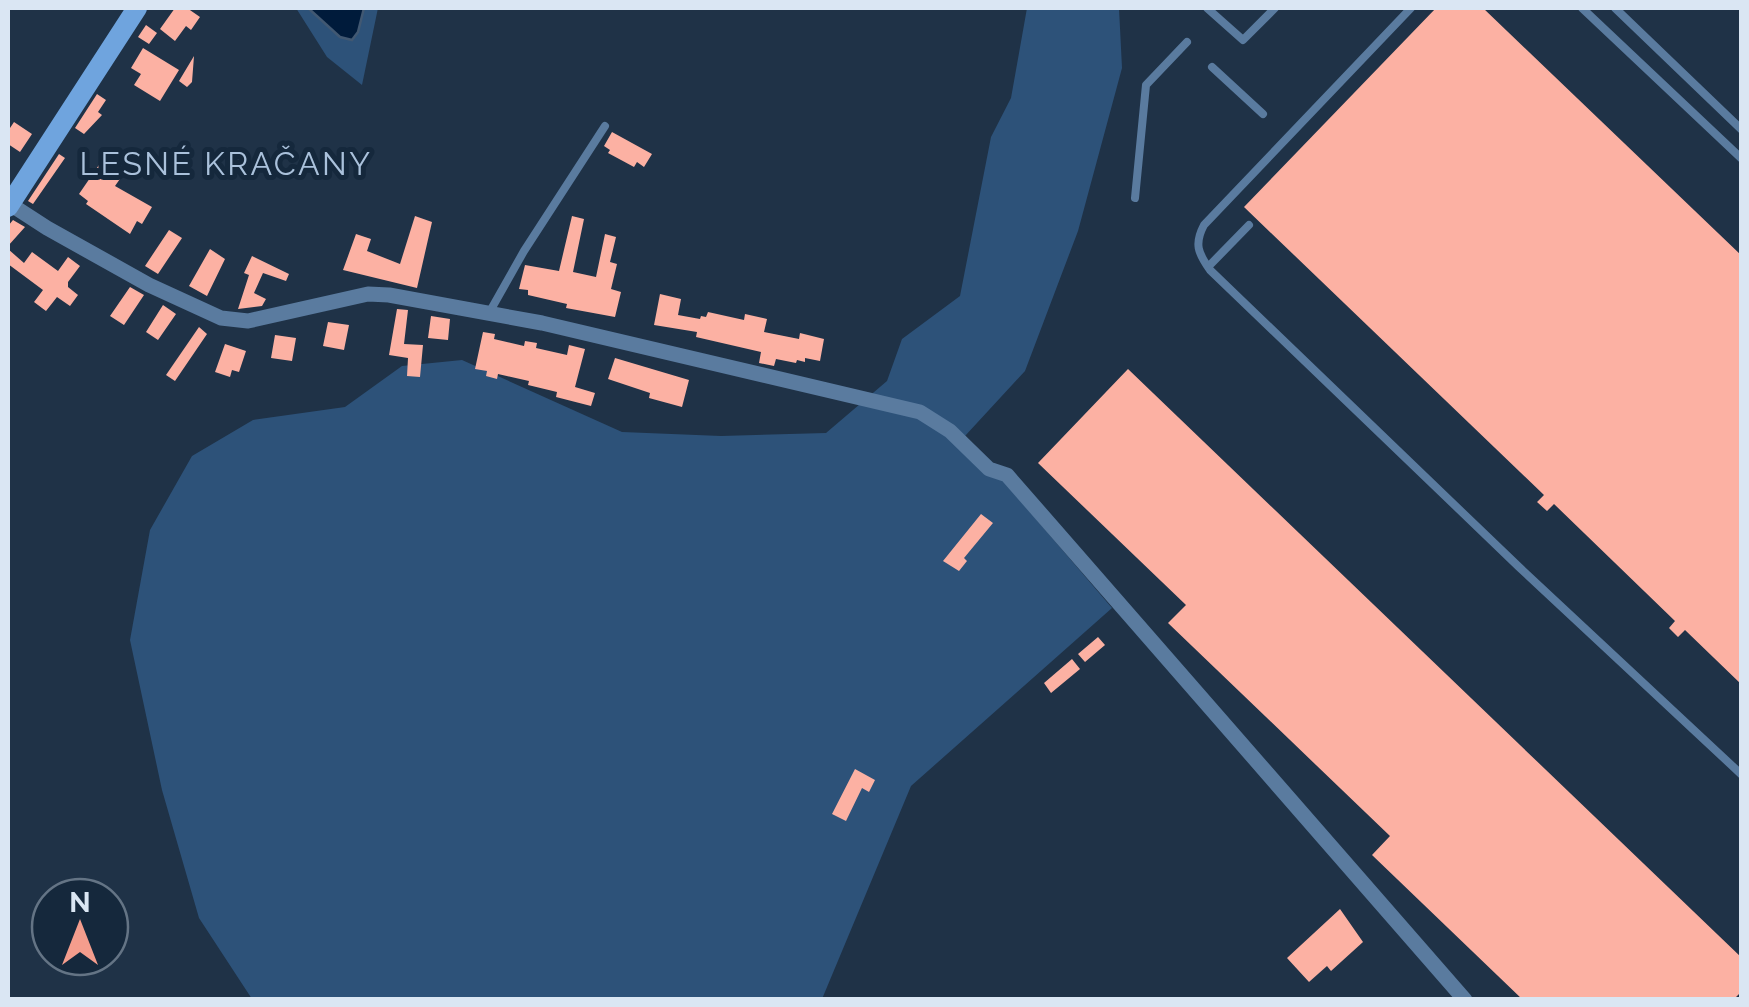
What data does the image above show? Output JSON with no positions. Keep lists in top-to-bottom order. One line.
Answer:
{"districts":["LESNÉ KRAČANY"],"north":"top"}
